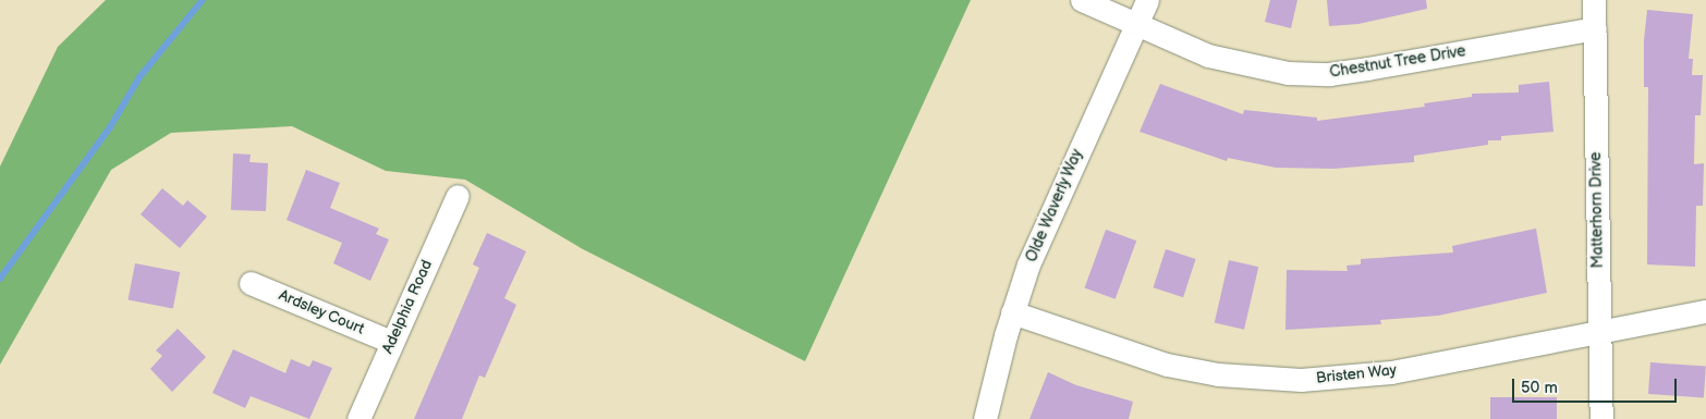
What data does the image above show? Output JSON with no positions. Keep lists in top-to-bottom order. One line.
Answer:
{"streets":{"street":["Chestnut Tree Drive","Olde Waverly Way","Matterhorn Drive","Adelphia Road","Ardsley Court","Bristen Way"]},"crossings":[["Chestnut Tree Drive","Olde Waverly Way"],["Chestnut Tree Drive","Matterhorn Drive"],["Olde Waverly Way","Bristen Way"],["Matterhorn Drive","Bristen Way"],["Adelphia Road","Ardsley Court"]],"scale_bar":"50 m"}
